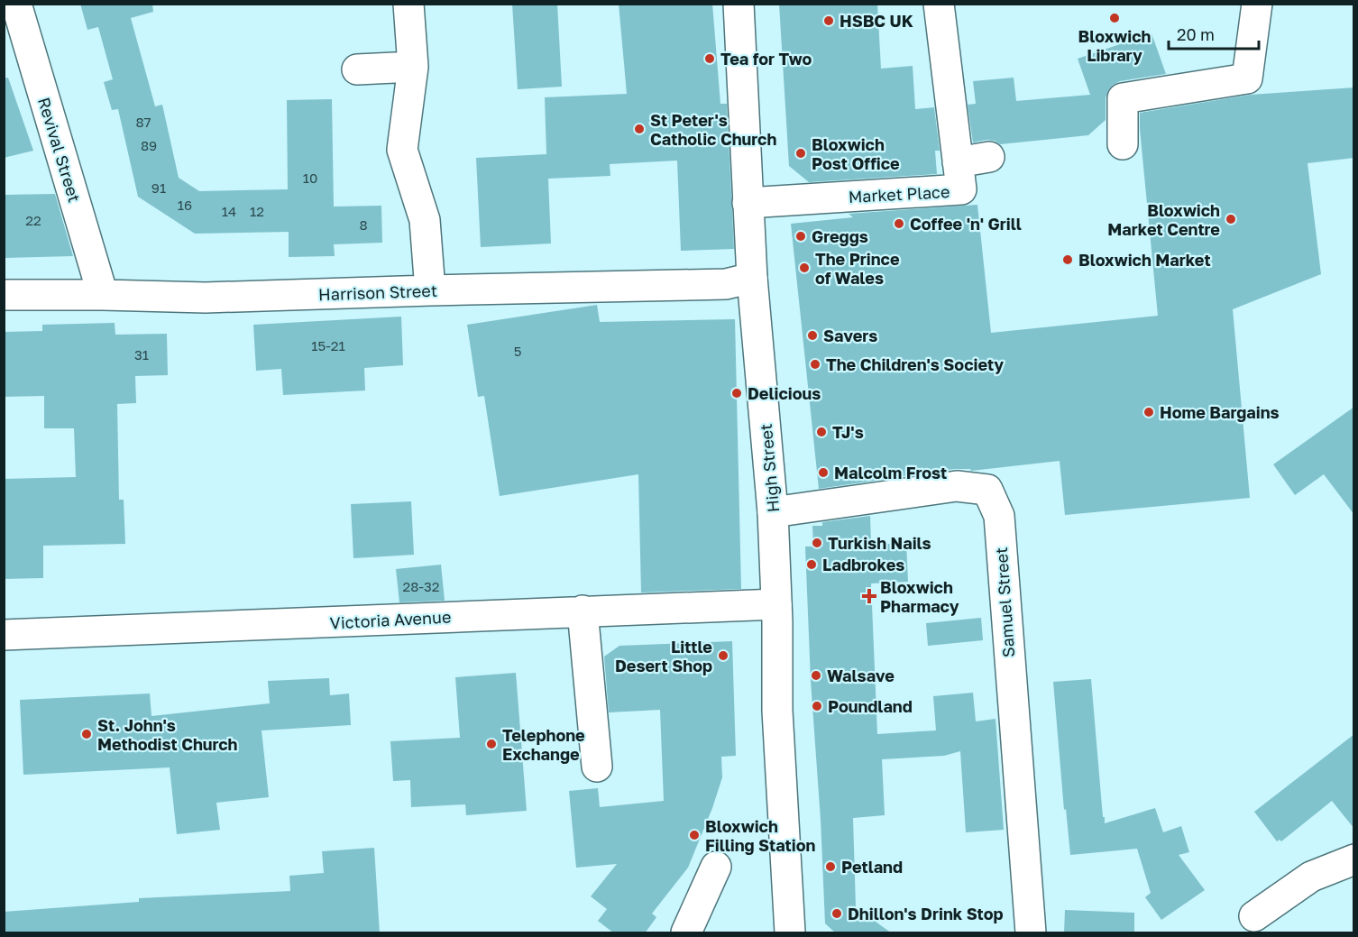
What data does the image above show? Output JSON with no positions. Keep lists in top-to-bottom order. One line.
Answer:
{"streets":{"main road":["Revival Street","Market Place","Harrison Street","High Street","Samuel Street","Victoria Avenue"]},"crossings":[["Revival Street","Harrison Street"],["Market Place","High Street"],["Harrison Street","High Street"],["High Street","Samuel Street"],["High Street","Victoria Avenue"]],"places":{"other":["Bloxwich Library","HSBC UK","Tea for Two","St Peter's Catholic Church","Bloxwich Post Office","Bloxwich Market Centre","Coffee 'n' Grill","Greggs","Bloxwich Market","The Prince of Wales","Savers","The Children's Society","Delicious","Home Bargains","TJ's","Malcolm Frost","Turkish Nails","Ladbrokes","Little Desert Shop","Walsave","Poundland","St. John's Methodist Church","Telephone Exchange","Bloxwich Filling Station","Petland","Dhillon's Drink Stop"],"health":["Bloxwich Pharmacy"]},"house_numbers":["87","89","10","91","16","14","12","22","8","15-21","5","31","28-32"],"scale_bar":"20 m"}
